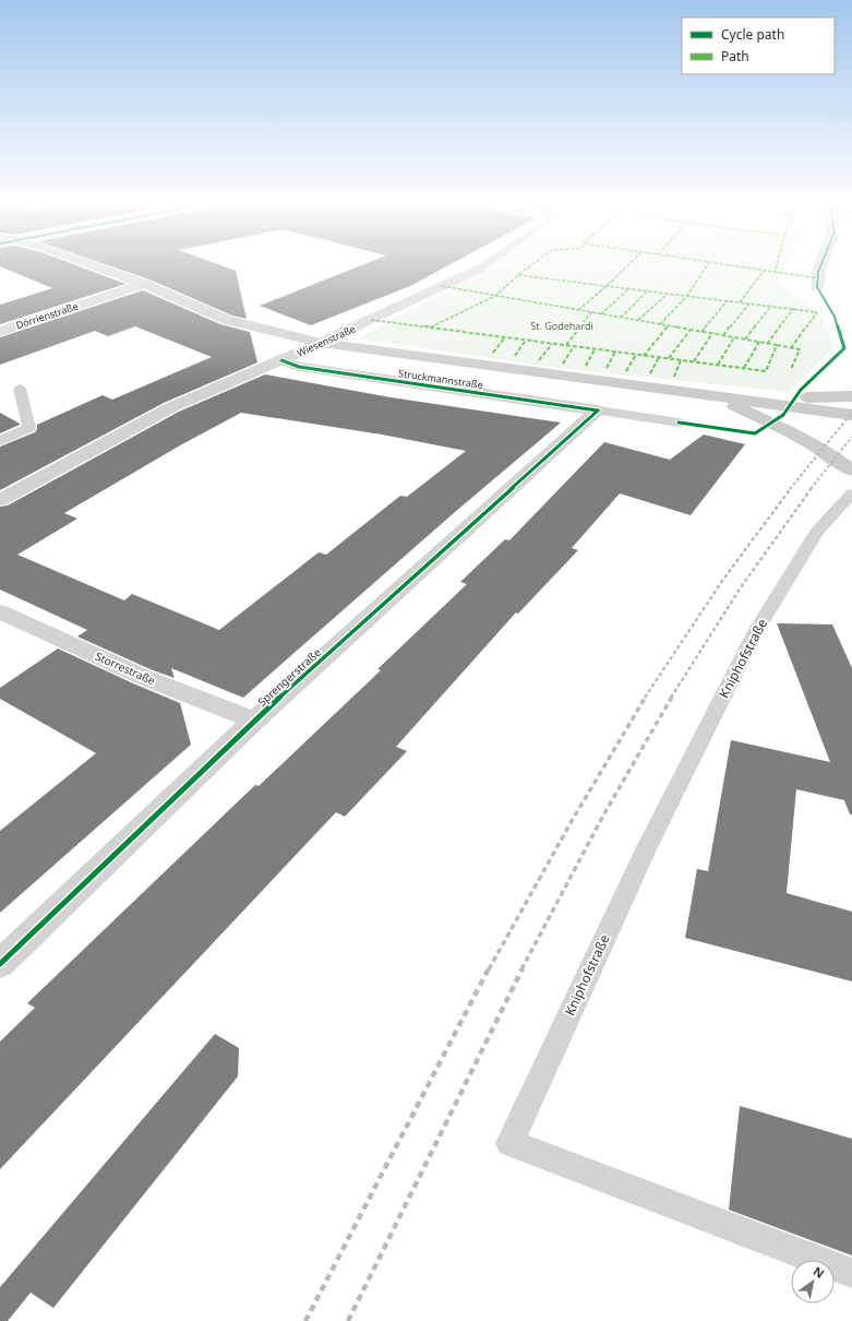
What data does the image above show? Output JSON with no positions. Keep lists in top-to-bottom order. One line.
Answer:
{"streets":{"street":["Dörrienstraße","Wiesenstraße","Struckmannstraße","Storrestraße","Sprengerstraße"],"lane":["Kniphofstraße"]},"crossings":[["Wiesenstraße","Struckmannstraße"],["Struckmannstraße","Sprengerstraße"],["Storrestraße","Sprengerstraße"]],"parks":["St. Godehardi"],"legend":["Cycle path","Path"],"north":"top right"}
